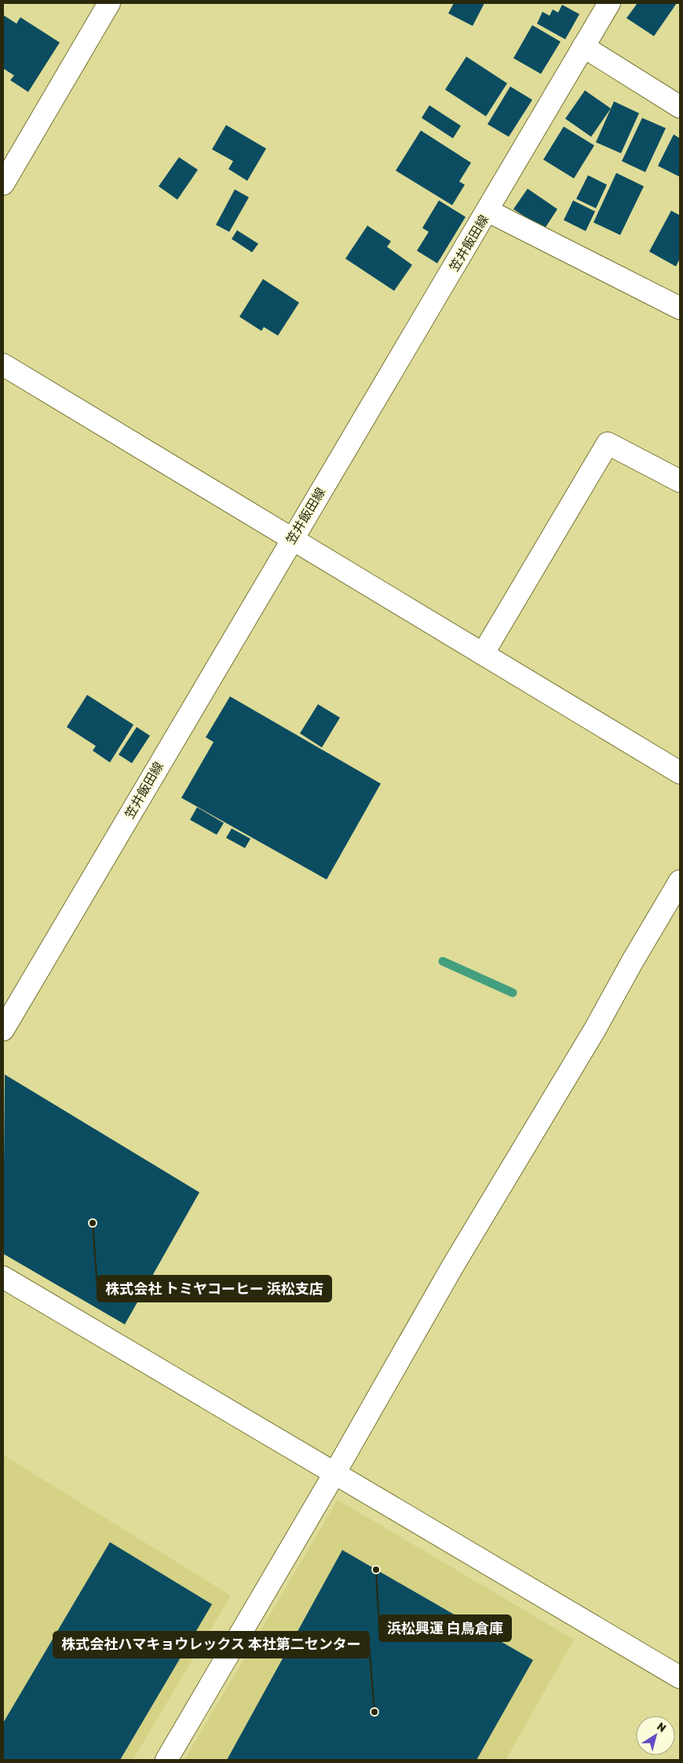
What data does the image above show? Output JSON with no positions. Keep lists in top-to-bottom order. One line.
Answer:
{"streets":{"street":["笠井飯田線"]},"places":["株式会社 トミヤコーヒー 浜松支店","浜松興運 白鳥倉庫","株式会社ハマキョウレックス 本社第二センター"],"north":"top right"}
